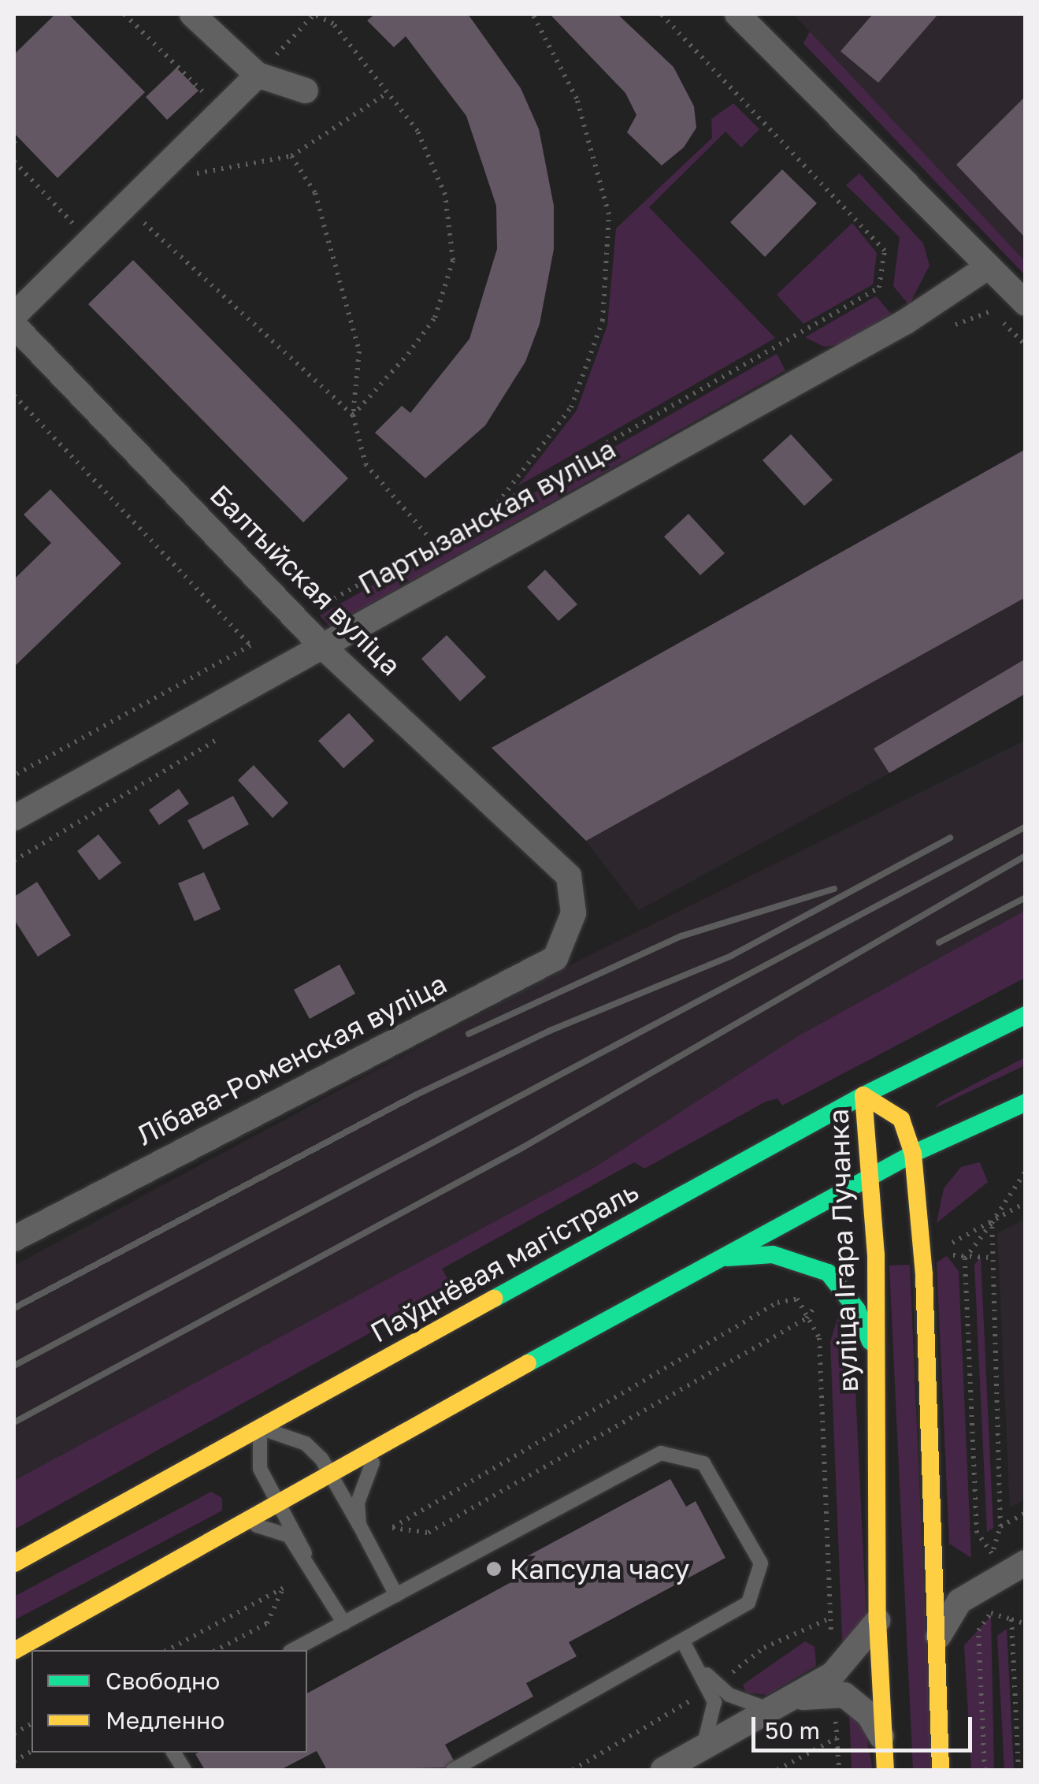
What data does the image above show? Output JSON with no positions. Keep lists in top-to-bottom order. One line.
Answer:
{"streets":{"main road":["вуліца Ігара Лучанка","Паўднёвая магістраль"],"street":["Партызанская вуліца","Балтыйская вуліца","Лібава-Роменская вуліца"]},"crossings":[["Партызанская вуліца","Балтыйская вуліца"],["Балтыйская вуліца","Лібава-Роменская вуліца"],["вуліца Ігара Лучанка","Паўднёвая магістраль"]],"places":["Капсула часу"],"legend":["Свободно","Медленно"],"scale_bar":"50 m"}
